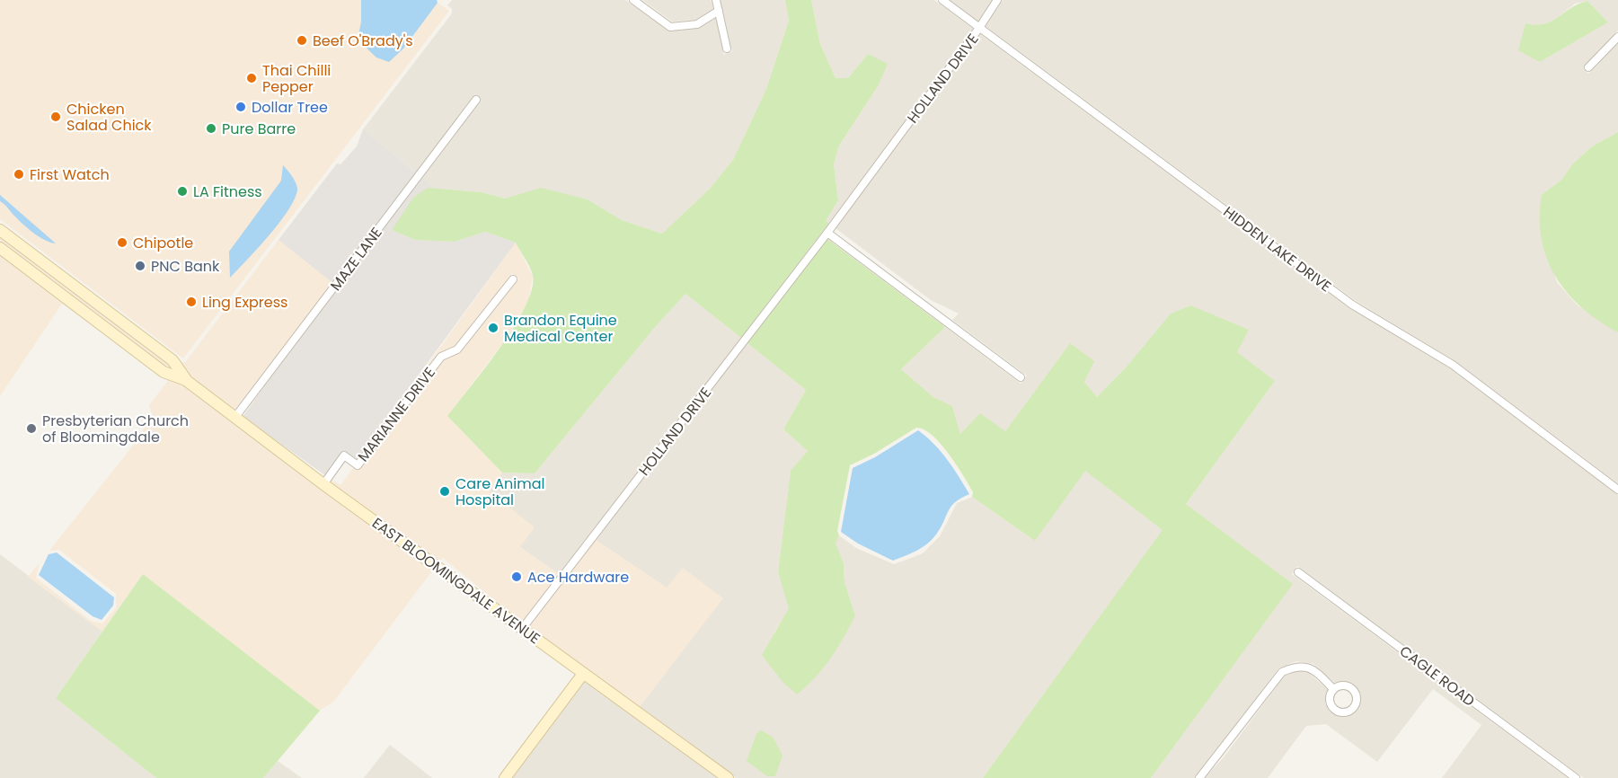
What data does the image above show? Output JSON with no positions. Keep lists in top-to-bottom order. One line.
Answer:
{"streets":{"main road":["EAST BLOOMINGDALE AVENUE"],"street":["HOLLAND DRIVE","HIDDEN LAKE DRIVE","MAZE LANE","MARIANNE DRIVE","CAGLE ROAD"]},"crossings":[["HOLLAND DRIVE","HIDDEN LAKE DRIVE"],["HOLLAND DRIVE","EAST BLOOMINGDALE AVENUE"],["MAZE LANE","EAST BLOOMINGDALE AVENUE"],["MARIANNE DRIVE","EAST BLOOMINGDALE AVENUE"]],"places":["Beef O'Brady's","Thai Chilli Pepper","Dollar Tree","Chicken Salad Chick","Pure Barre","First Watch","LA Fitness","Chipotle","PNC Bank","Ling Express","Brandon Equine Medical Center","Presbyterian Church of Bloomingdale","Care Animal Hospital","Ace Hardware"]}
